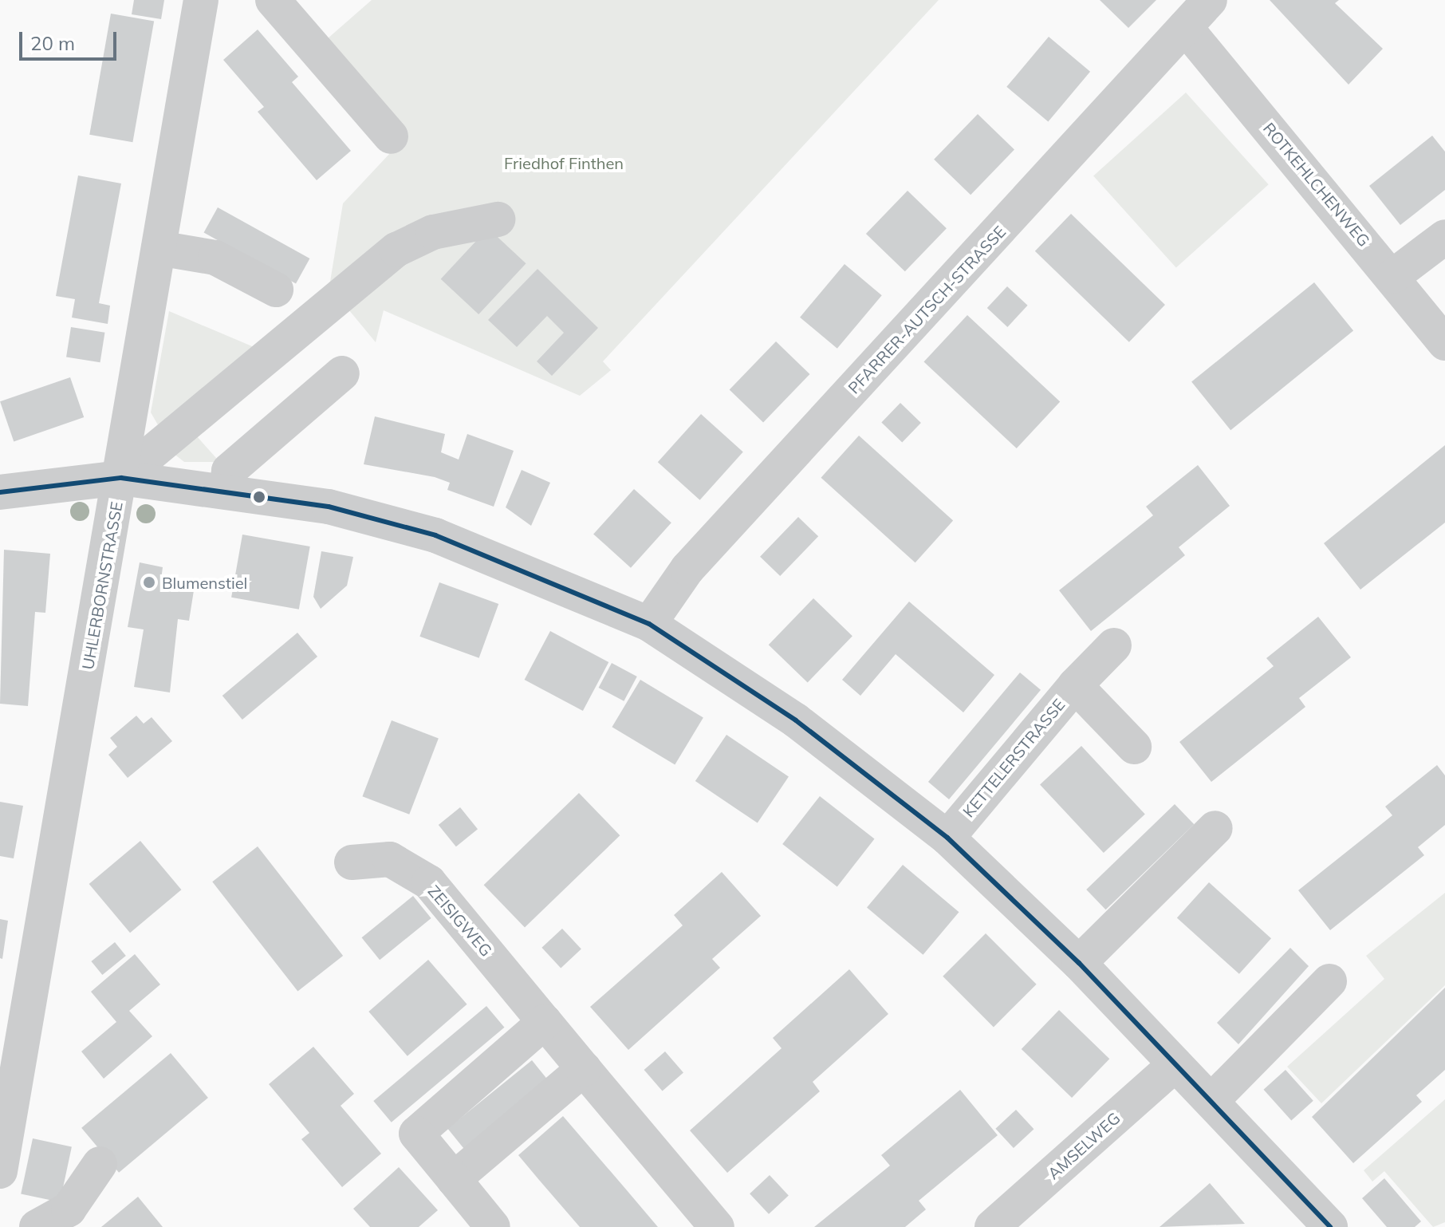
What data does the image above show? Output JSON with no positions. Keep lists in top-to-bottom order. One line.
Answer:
{"streets":{"street":["ROTKEHLCHENWEG","PFARRER-AUTSCH-STRASSE","UHLERBORNSTRASSE","KETTELERSTRASSE","ZEISIGWEG","AMSELWEG"]},"crossings":[["ROTKEHLCHENWEG","PFARRER-AUTSCH-STRASSE"]],"parks":["Friedhof Finthen"],"places":["Blumenstiel"],"scale_bar":"20 m"}
